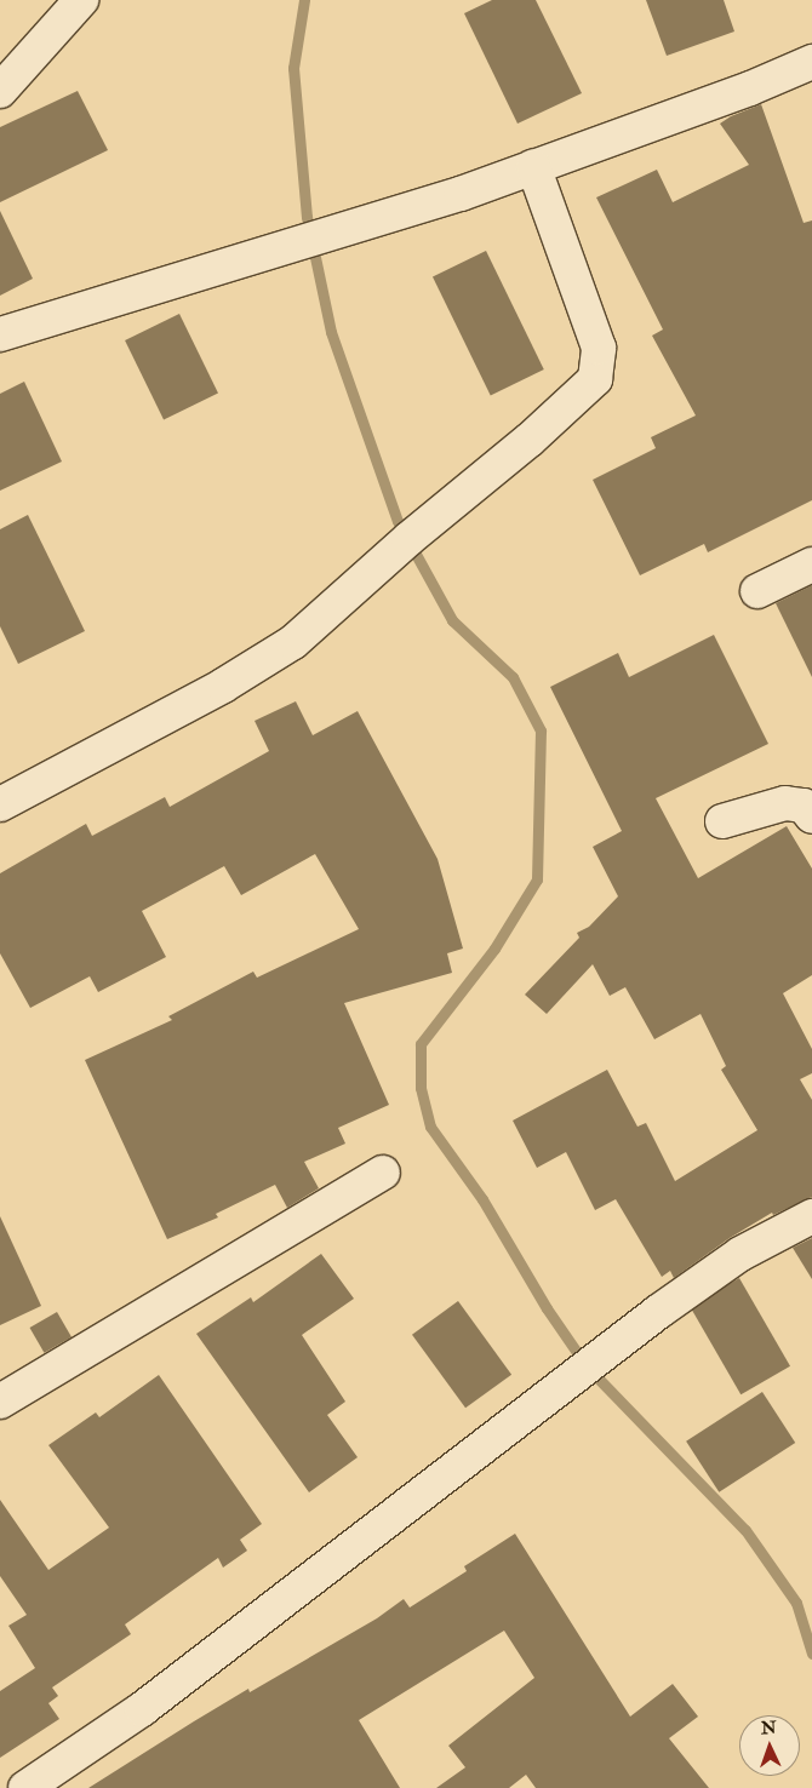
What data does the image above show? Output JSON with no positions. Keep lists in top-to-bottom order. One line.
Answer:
{"north":"top"}
